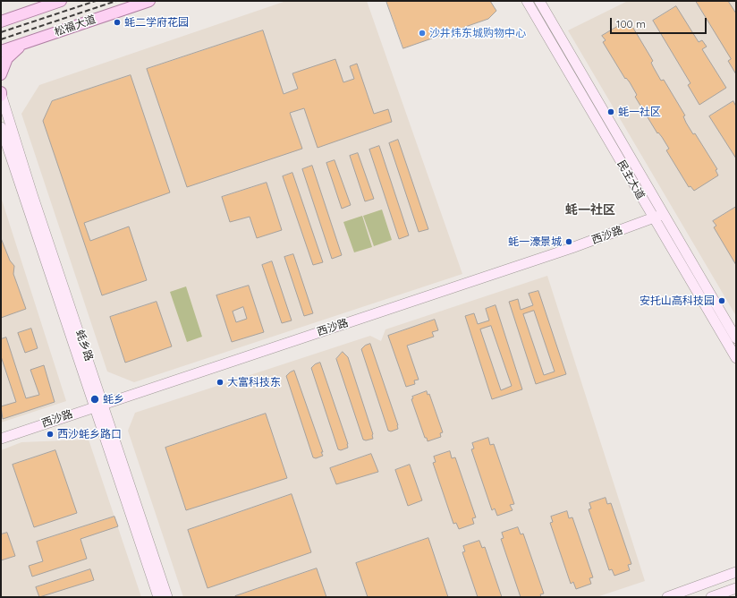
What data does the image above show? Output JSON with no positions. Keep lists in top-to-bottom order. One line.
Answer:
{"streets":{"main road":["松福大道"],"street":["民主大道","西沙路","蚝乡路"]},"crossings":[["民主大道","西沙路"],["西沙路","蚝乡路"]],"districts":["蚝一社区"],"places":["蚝二学府花园","沙井炜东城购物中心","蚝一社区","蚝一濠景城","安托山高科技园","大富科技东","蚝乡","西沙蚝乡路口"],"scale_bar":"100 m"}
